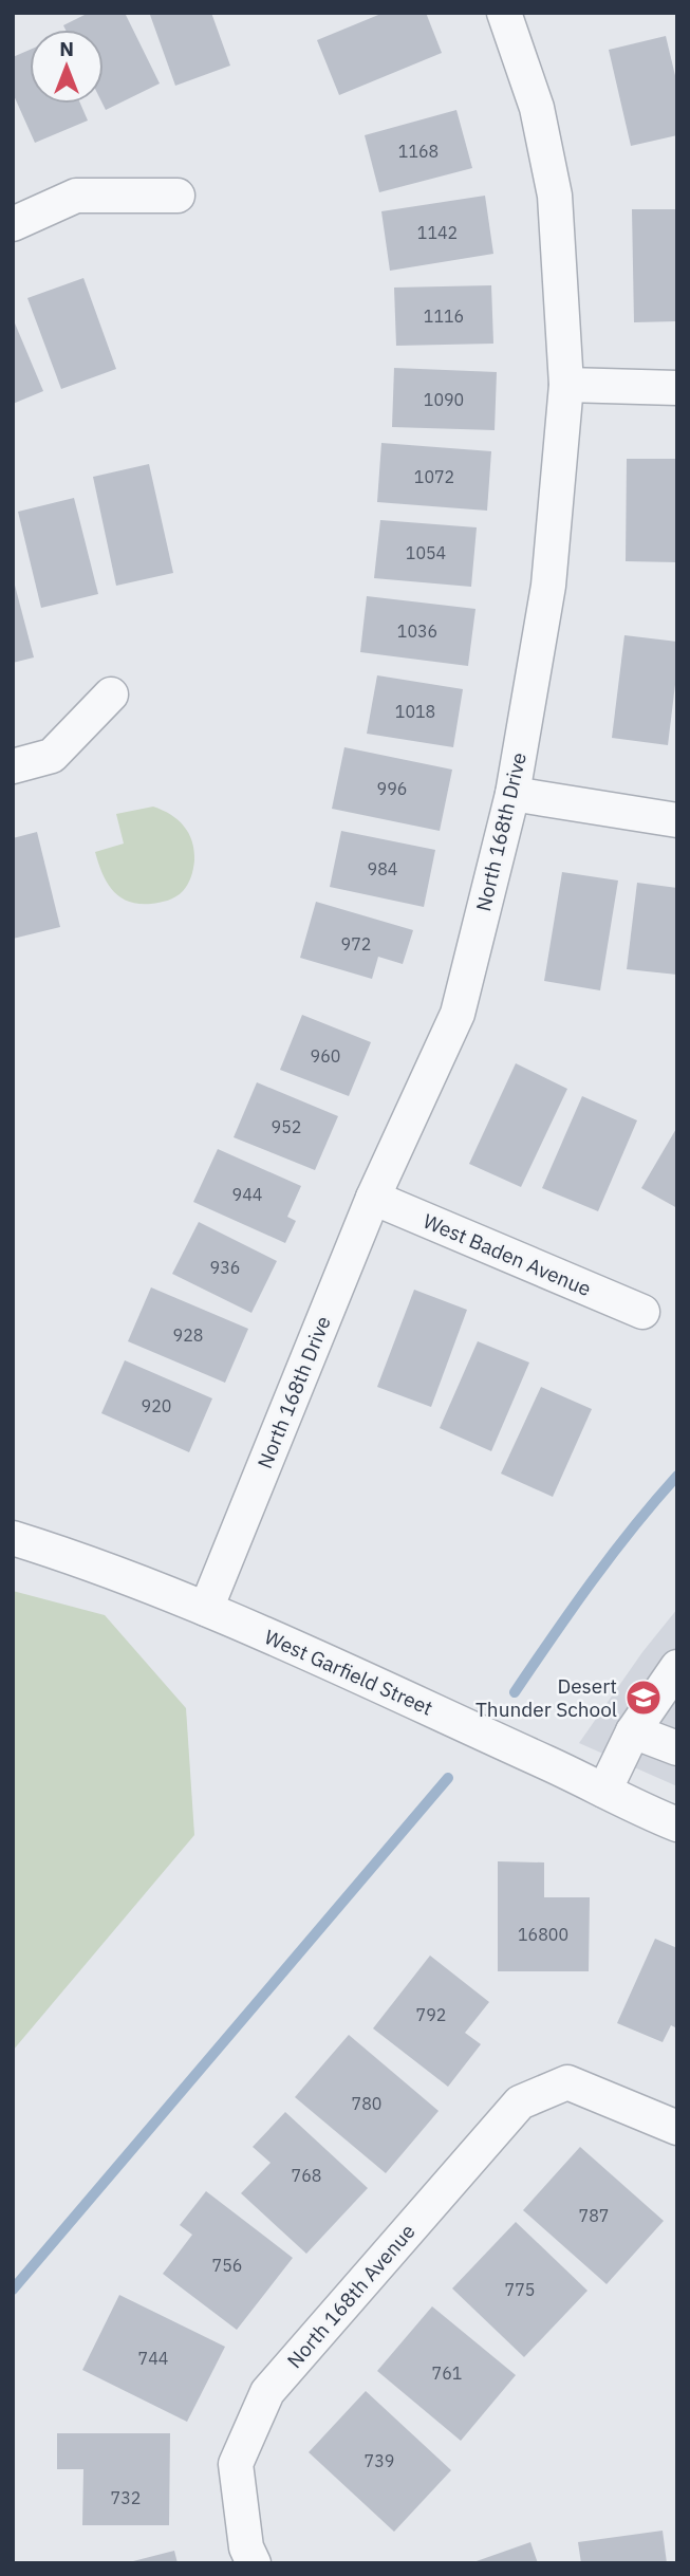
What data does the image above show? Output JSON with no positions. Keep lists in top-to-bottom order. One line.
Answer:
{"streets":{"street":["North 168th Drive","West Baden Avenue","West Garfield Street","North 168th Avenue"]},"crossings":[["North 168th Drive","West Baden Avenue"],["North 168th Drive","West Garfield Street"]],"places":{"school or university":["Desert Thunder School"]},"house_numbers":["1168","1142","1116","1090","1072","1054","1036","1018","996","984","972","960","952","944","936","928","920","16800","792","780","768","787","756","775","744","761","739","732"],"north":"top"}
